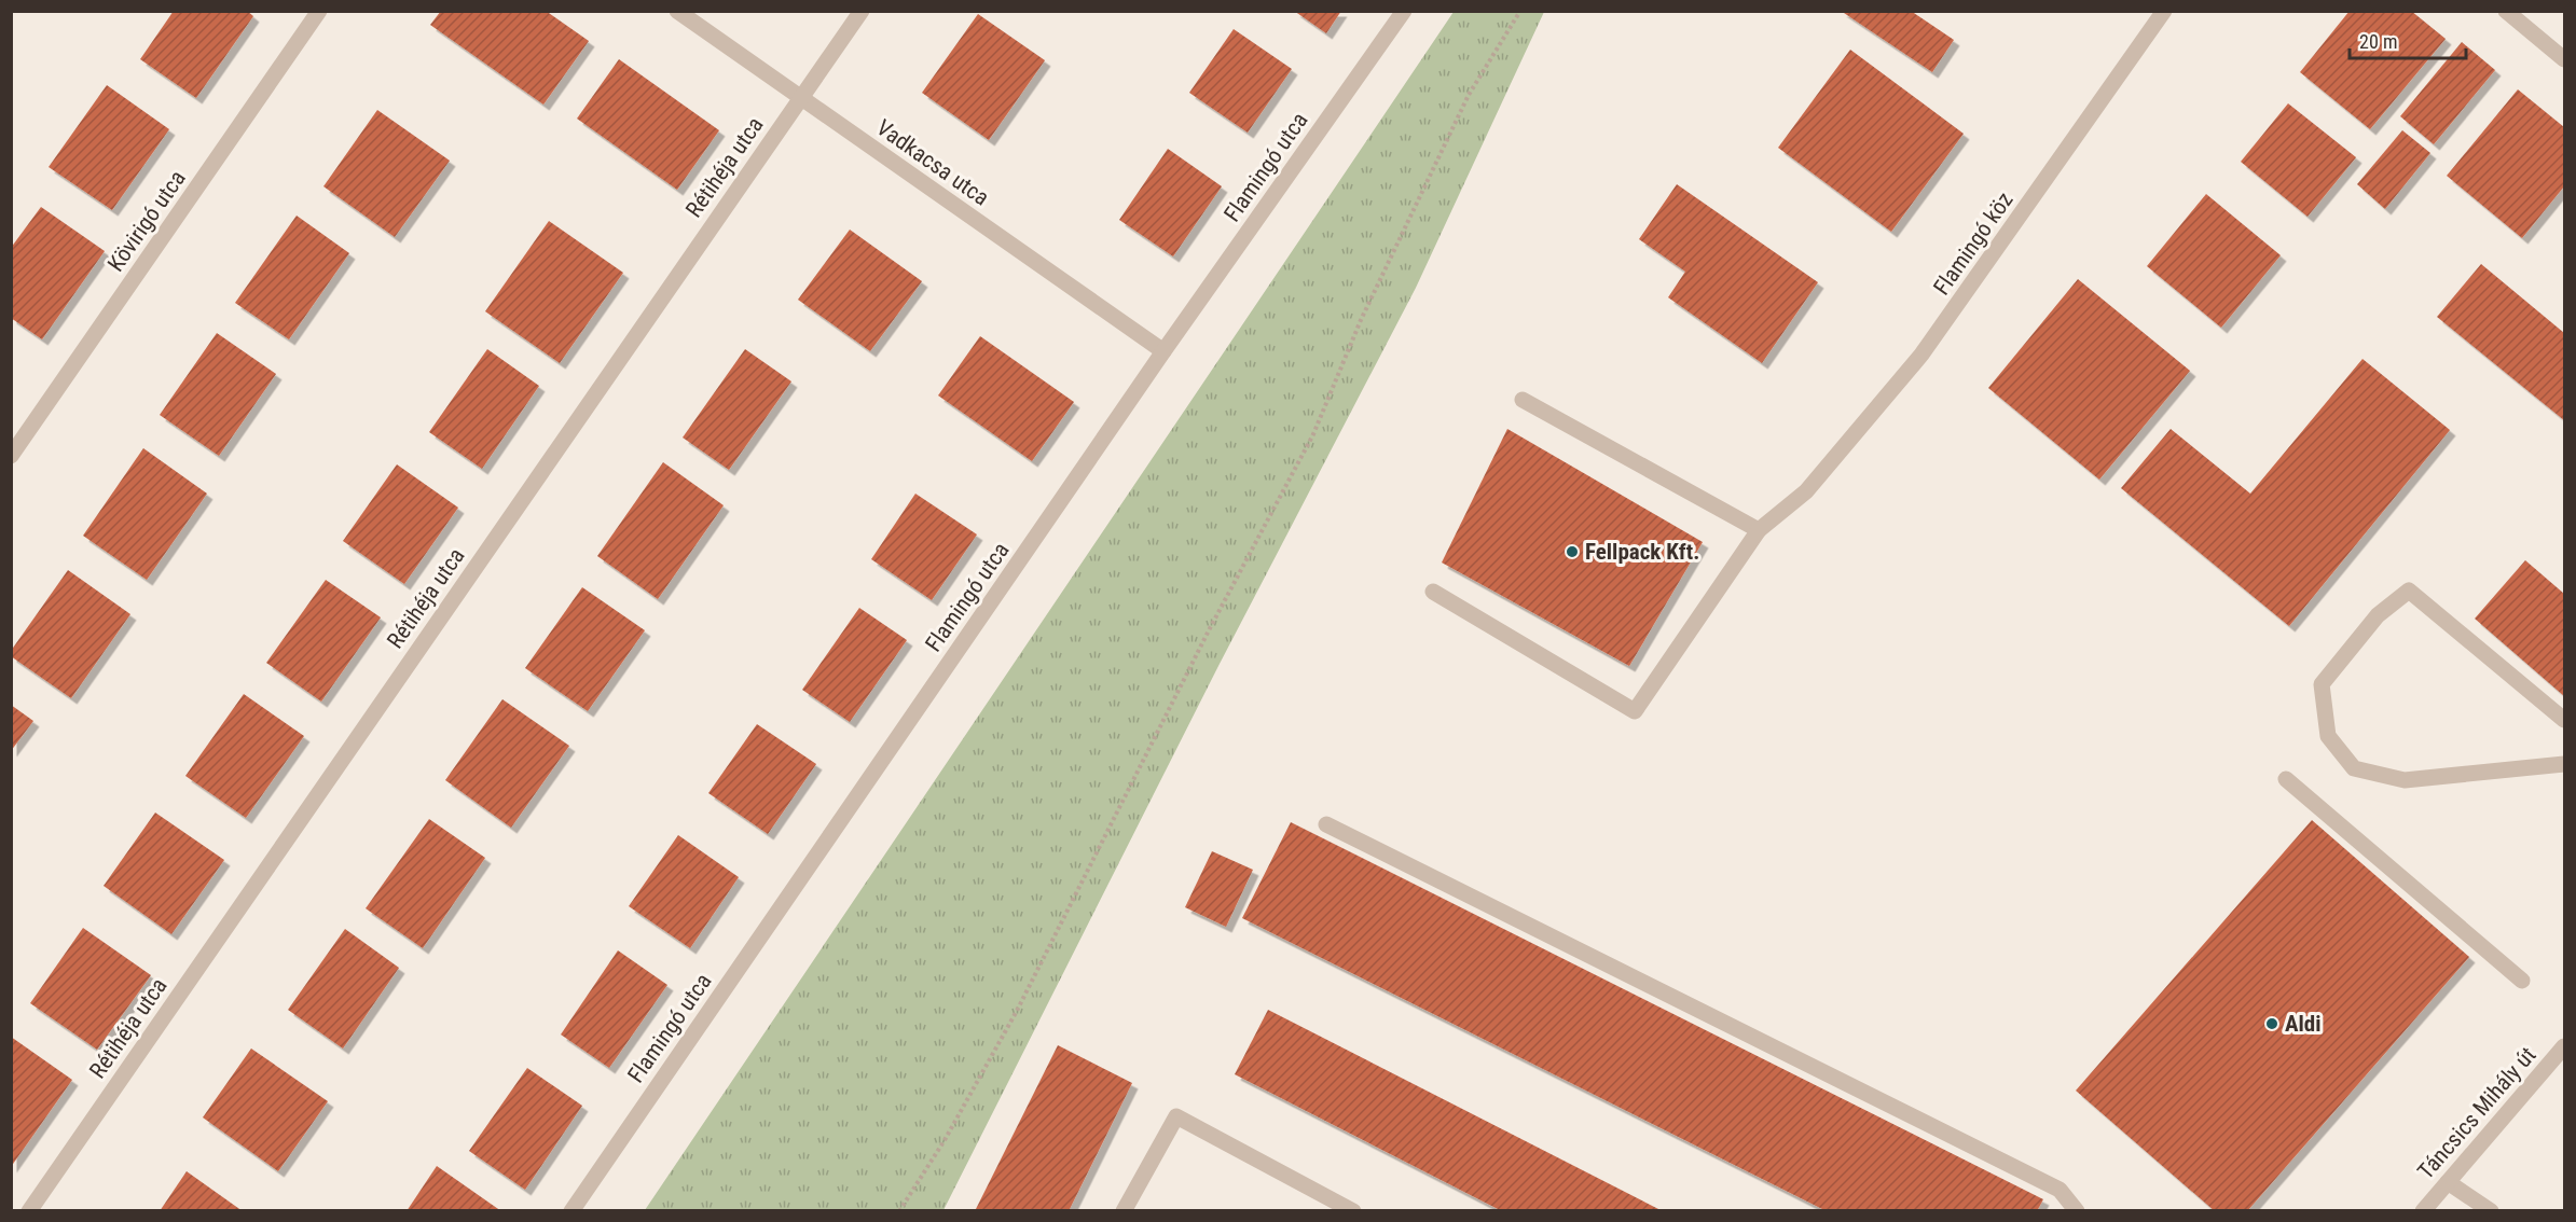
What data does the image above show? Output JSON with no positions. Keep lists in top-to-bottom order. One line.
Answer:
{"streets":{"street":["Vadkacsa utca","Rétihéja utca","Flamingó utca","Kövirigó utca","Flamingó köz","Táncsics Mihály út"]},"crossings":[["Vadkacsa utca","Rétihéja utca"],["Vadkacsa utca","Flamingó utca"]],"places":["Fellpack Kft.","Aldi"],"scale_bar":"20 m"}
